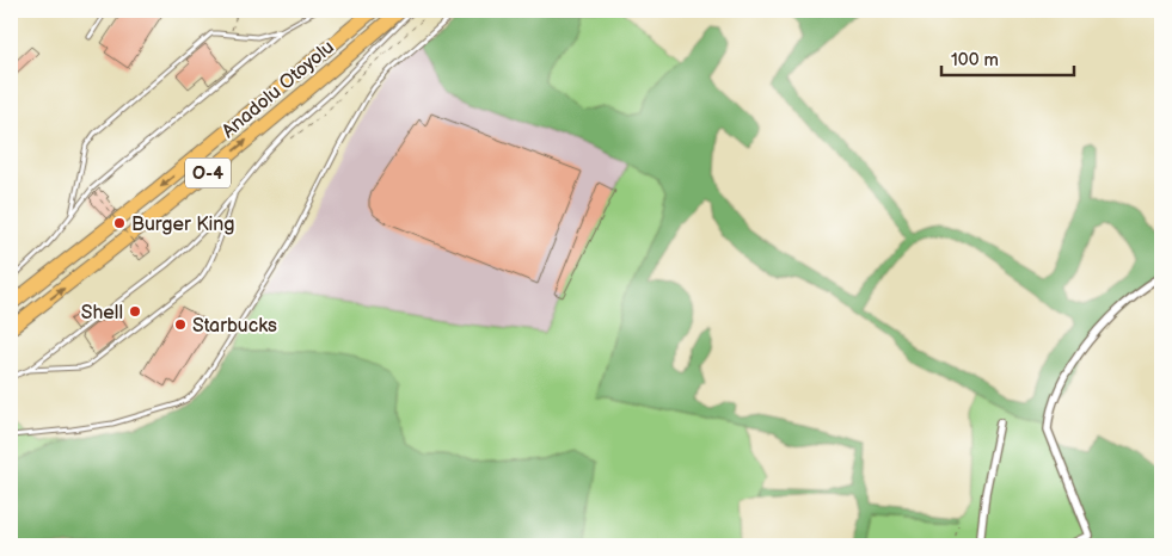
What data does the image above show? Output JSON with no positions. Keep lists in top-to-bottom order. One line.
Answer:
{"streets":{"highway":["Anadolu Otoyolu","O-4"]},"places":["Burger King","Shell","Starbucks"],"scale_bar":"100 m"}
